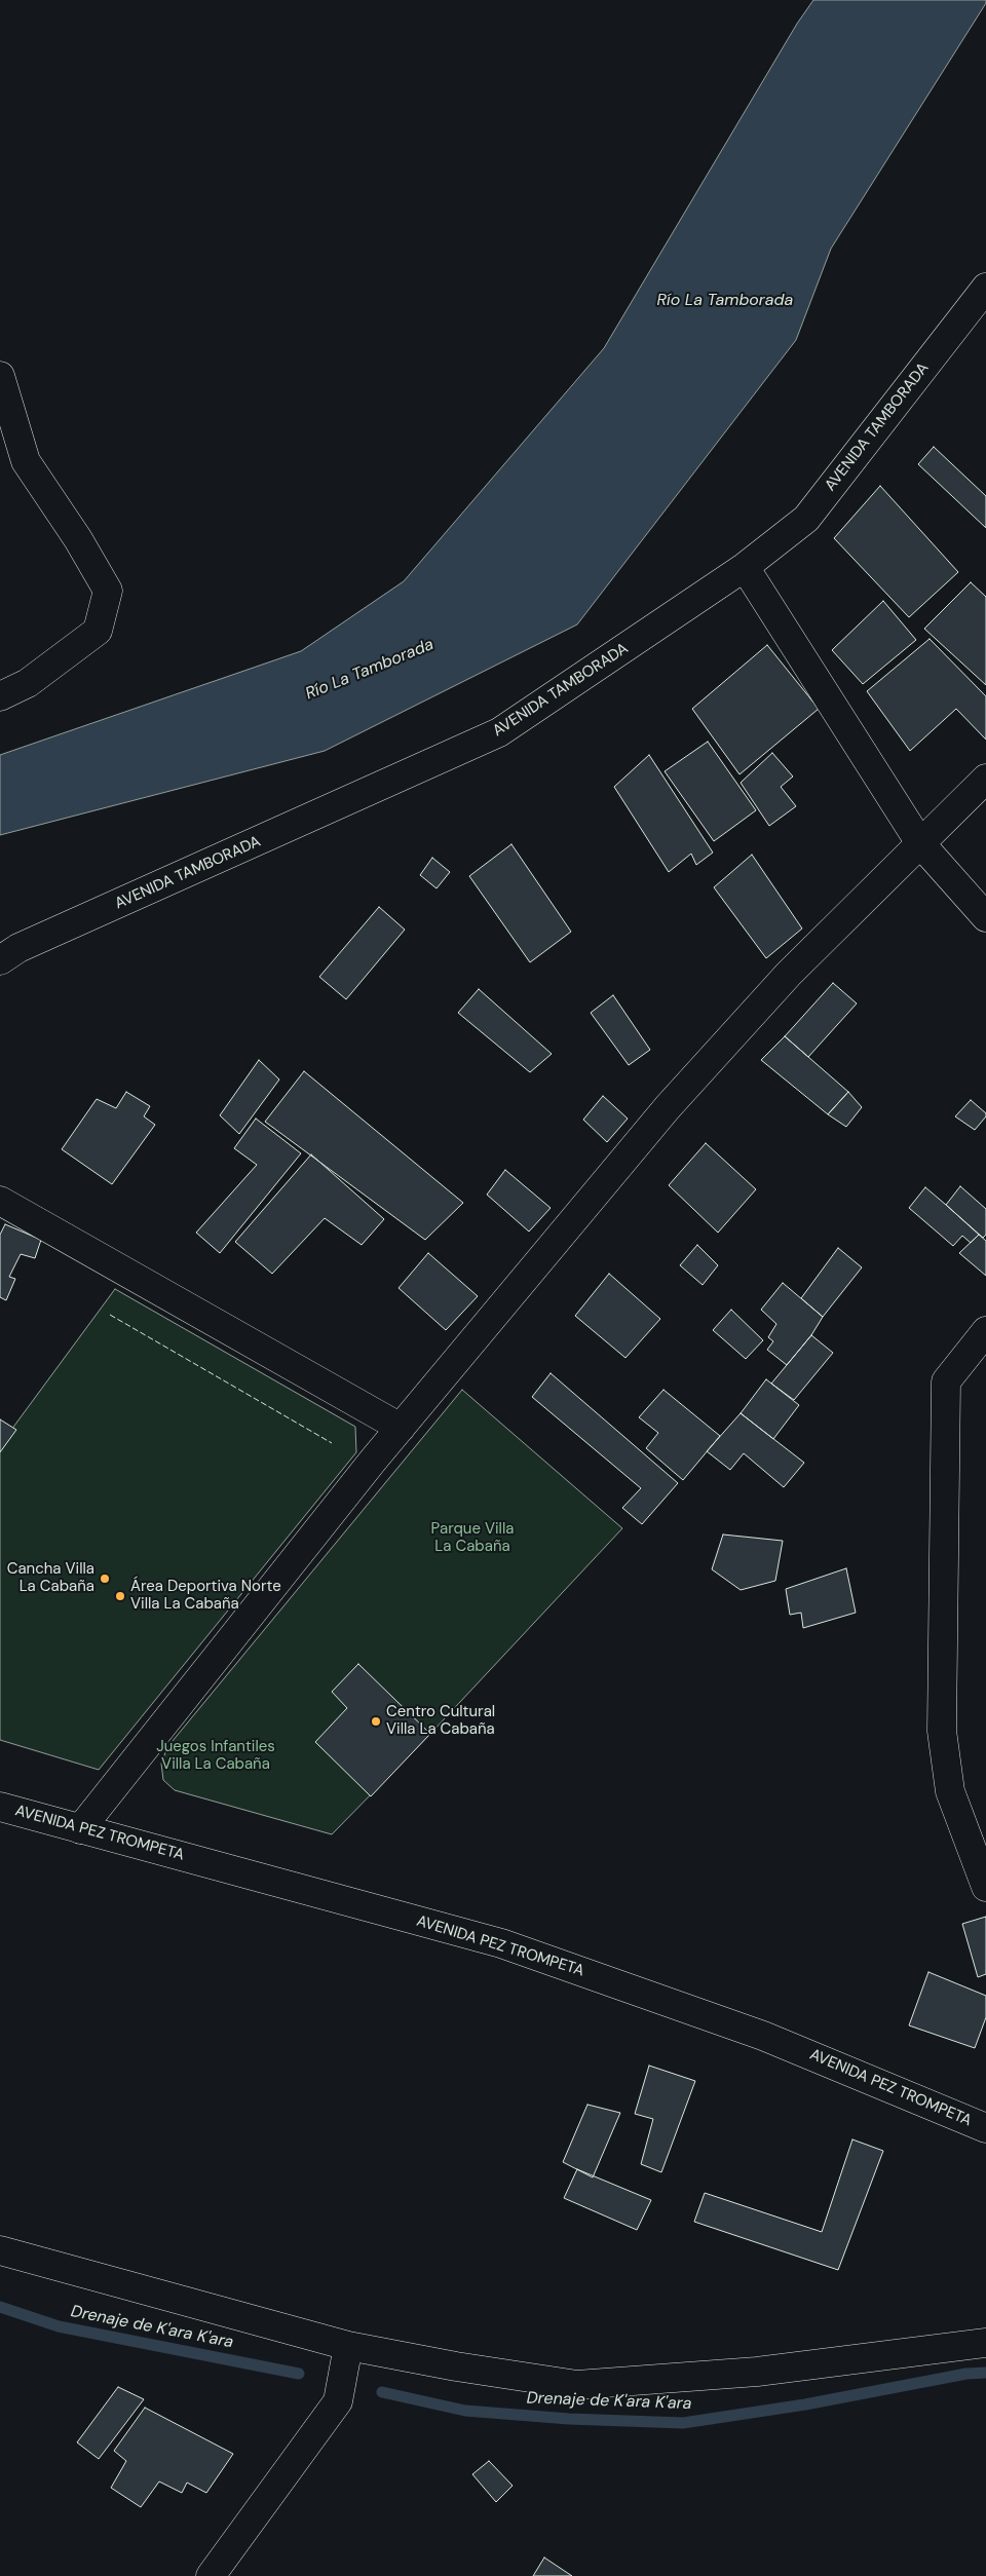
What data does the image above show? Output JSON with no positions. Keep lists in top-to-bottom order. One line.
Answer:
{"streets":{"street":["AVENIDA TAMBORADA","AVENIDA PEZ TROMPETA"]},"water":["Río La Tamborada","Drenaje de K'ara K'ara"],"parks":["Parque Villa La Cabaña","Juegos Infantiles Villa La Cabaña"],"places":["Cancha Villa La Cabaña","Área Deportiva Norte Villa La Cabaña","Centro Cultural Villa La Cabaña"]}
